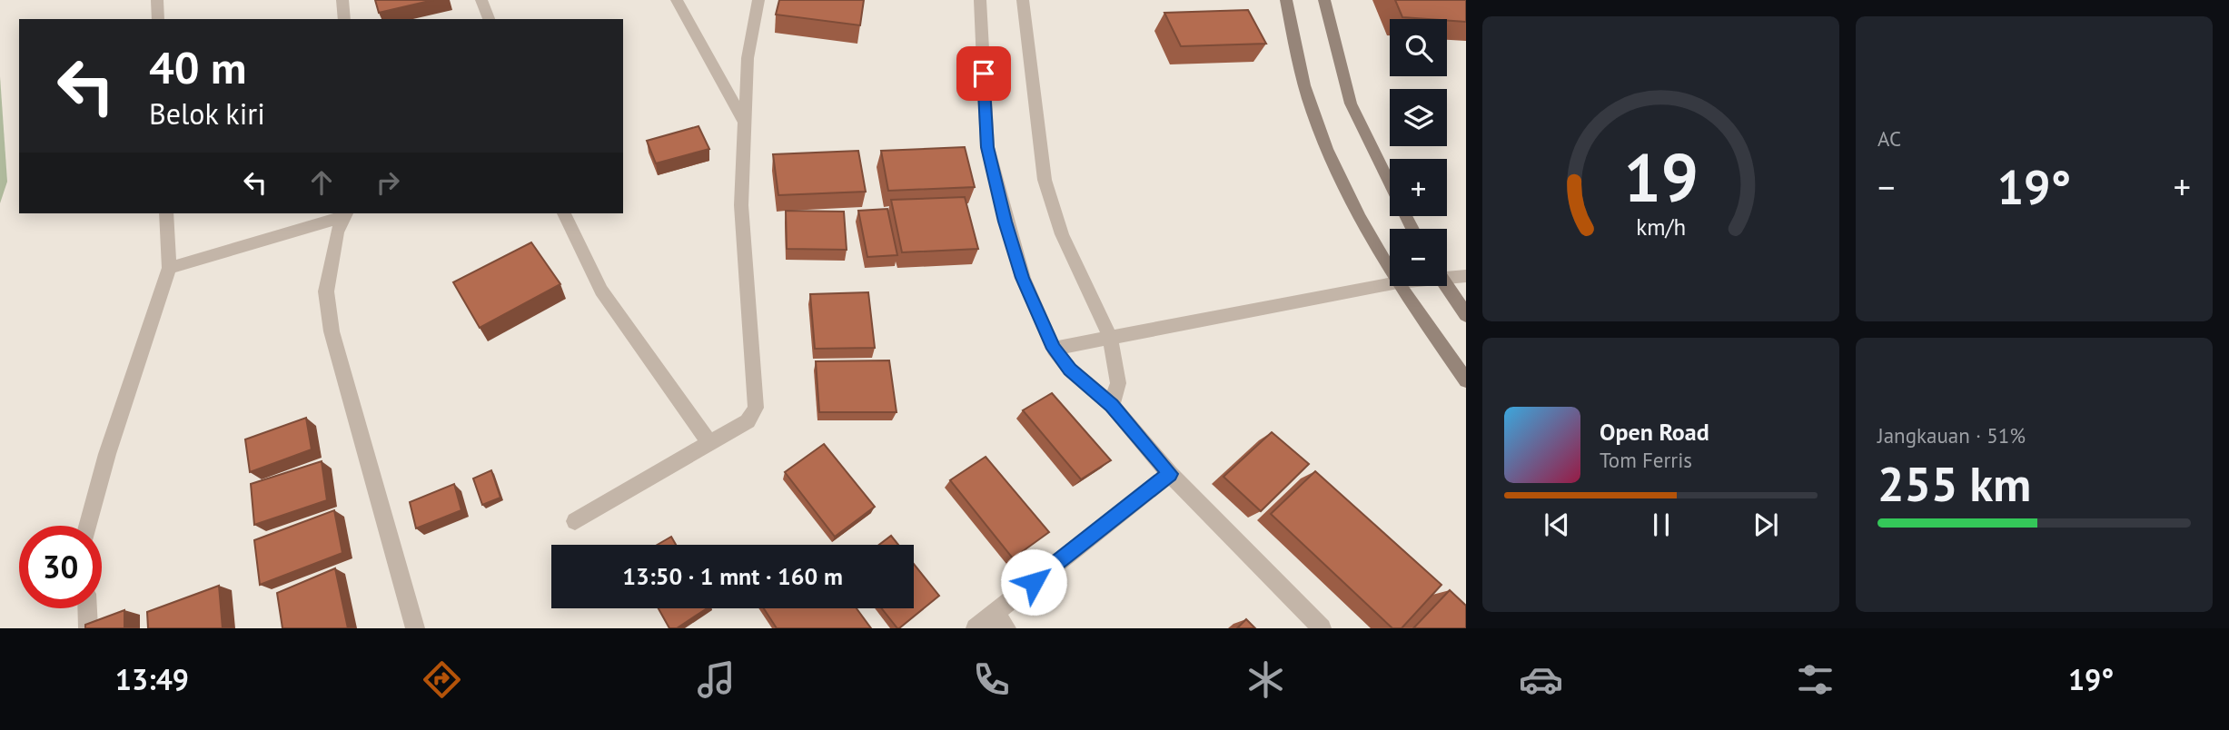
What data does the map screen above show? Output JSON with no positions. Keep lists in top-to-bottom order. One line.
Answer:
{"page":{"tile":["AC",["Jangkauan · 51%","255 km"]],"map_buttons":["+","−"],"turn":["40 m","Belok kiri"],"heat":["−","19°","+"],"song":["Open Road","Tom Ferris"],"limit":"30","trip":"13:50 · 1 mnt · 160 m","tabs":["13:49","19°"],"gauge":["19","km/h"]}}
